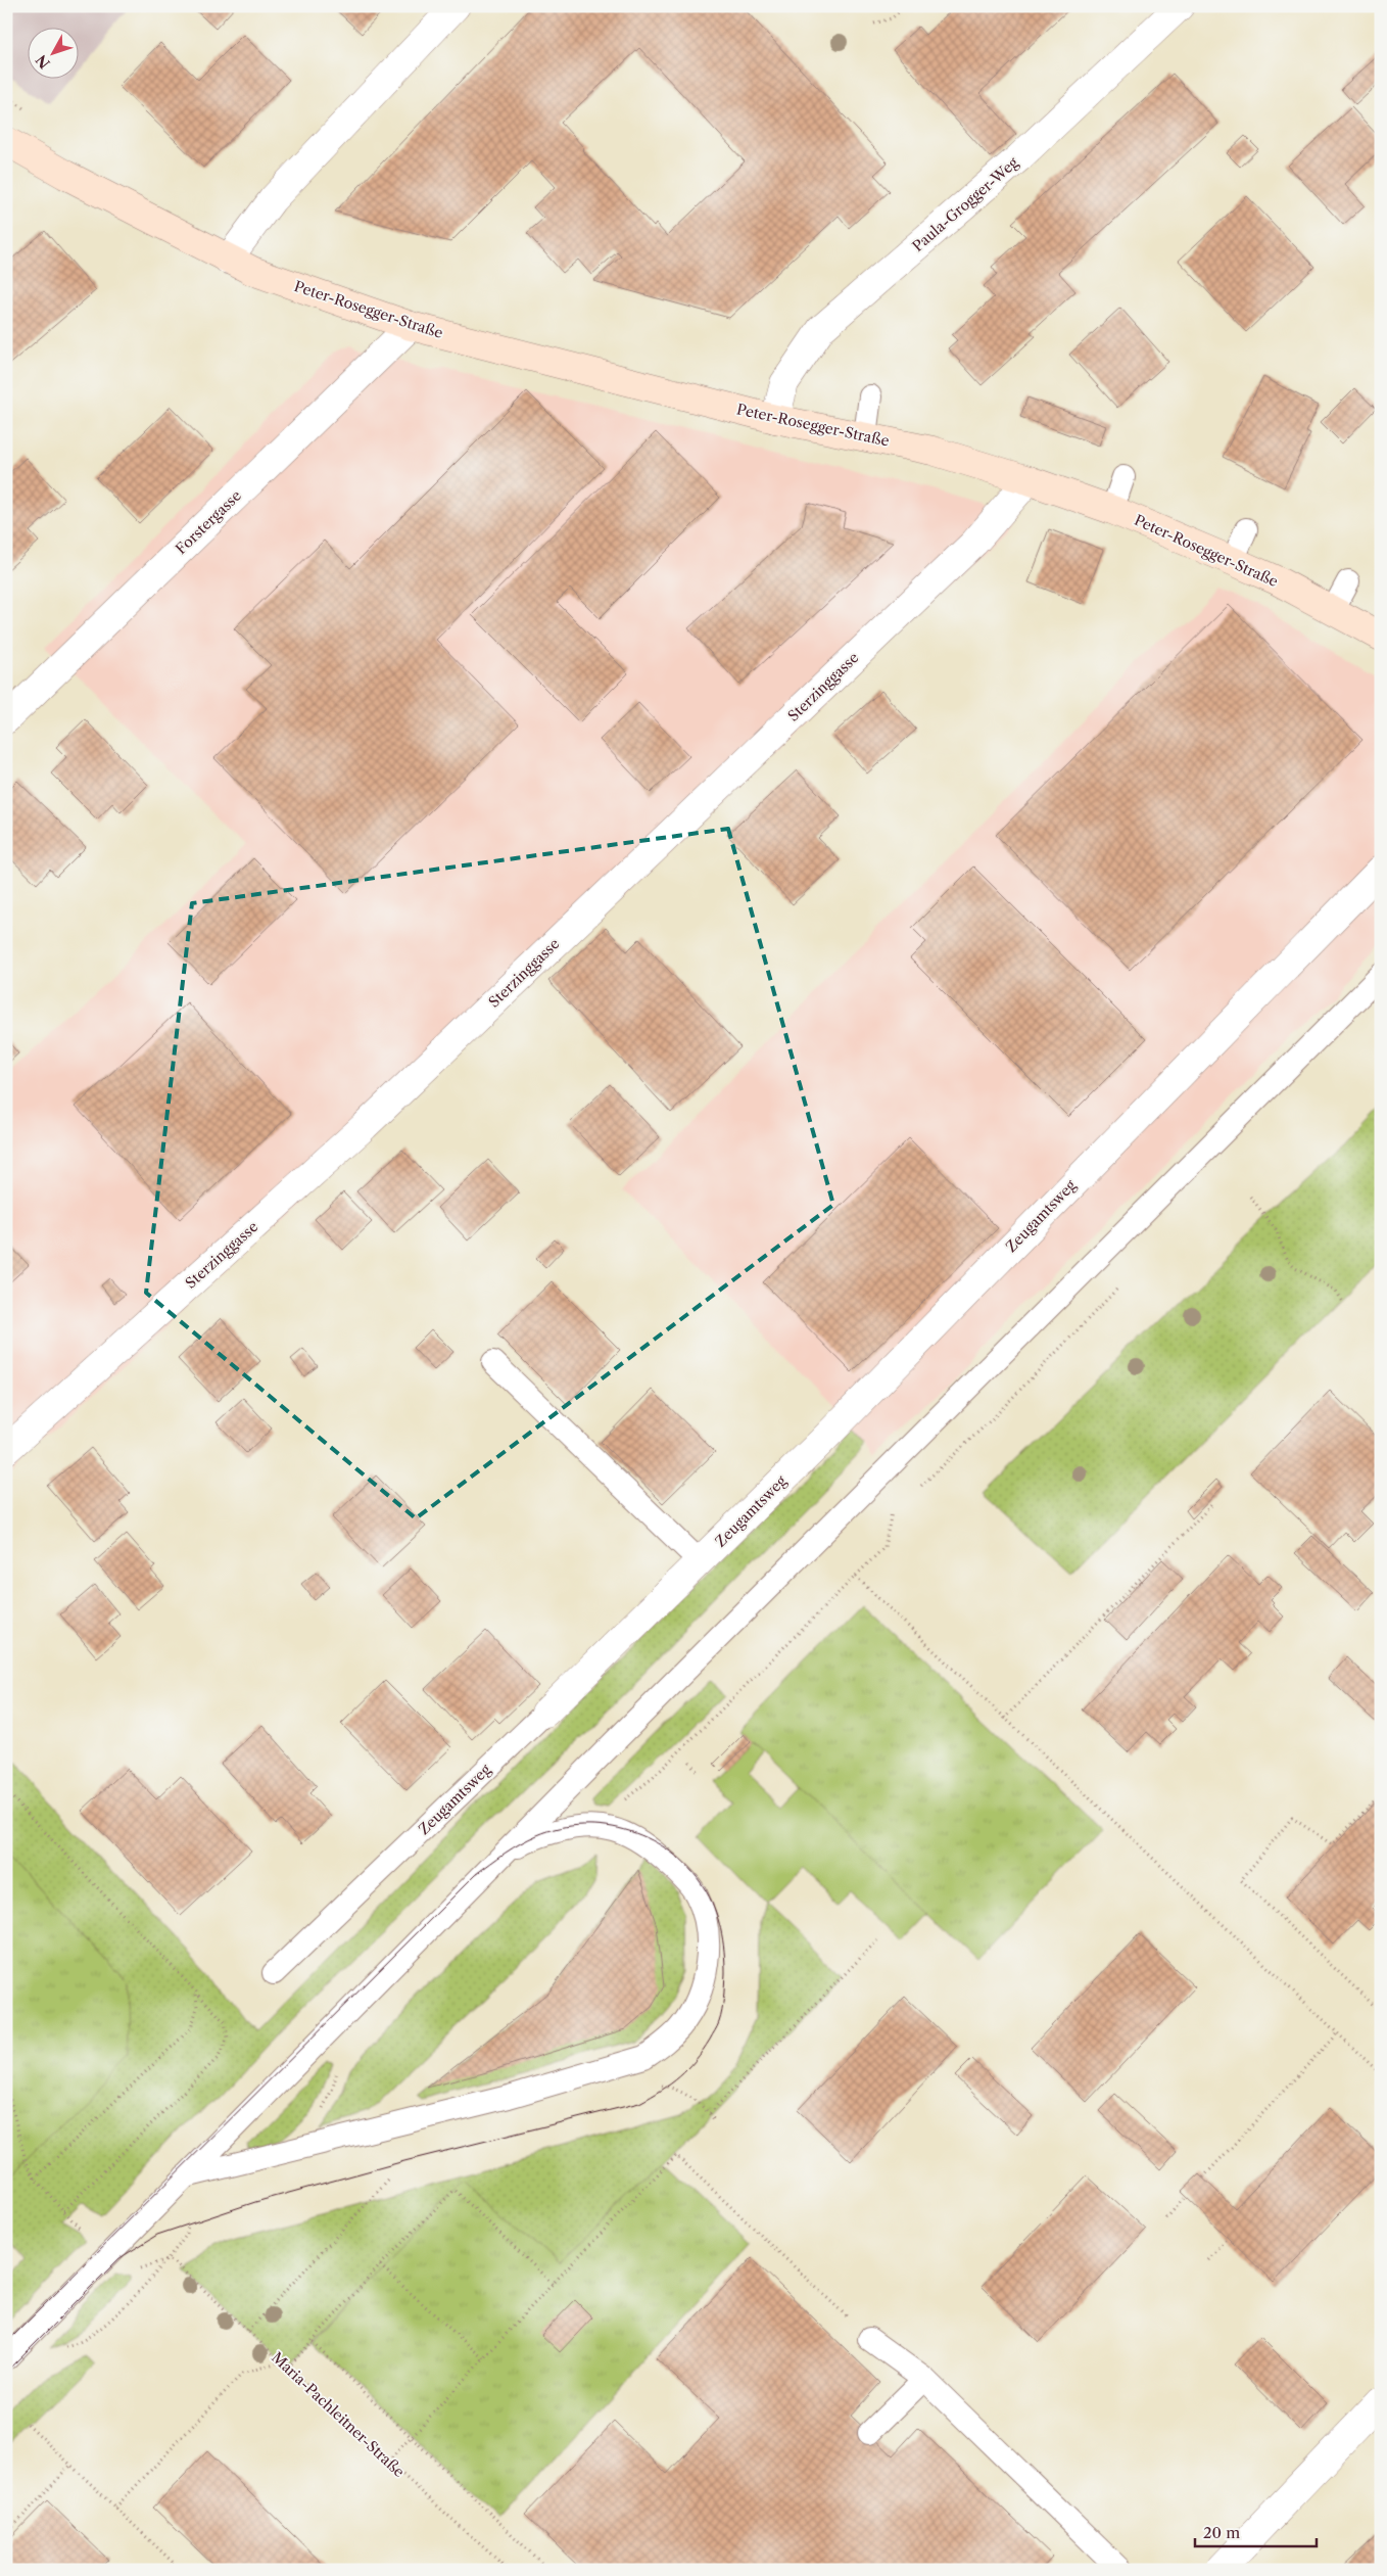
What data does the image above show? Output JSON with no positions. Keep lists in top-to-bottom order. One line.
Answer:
{"streets":{"main road":["Peter-Rosegger-Straße"],"street":["Paula-Grogger-Weg","Forstergasse","Sterzinggasse","Zeugamtsweg"],"path":["Maria-Pachleitner-Straße"]},"crossings":[["Paula-Grogger-Weg","Peter-Rosegger-Straße"],["Peter-Rosegger-Straße","Forstergasse"],["Peter-Rosegger-Straße","Sterzinggasse"]],"scale_bar":"20 m","north":"bottom left"}
